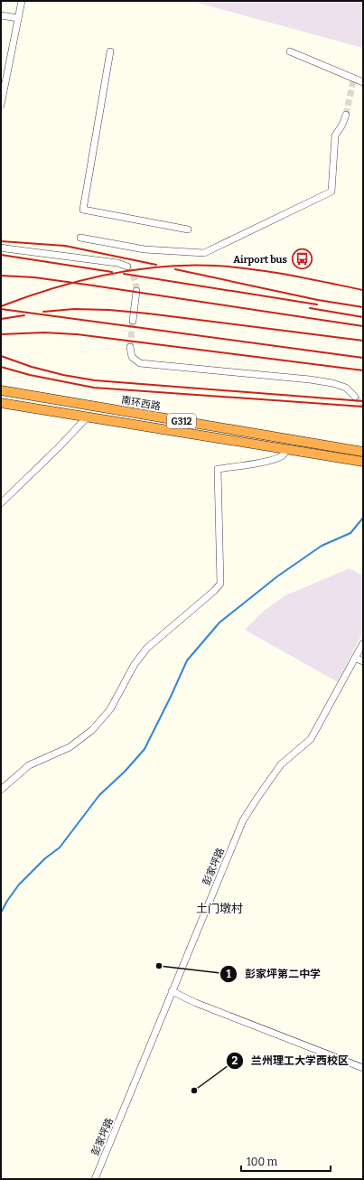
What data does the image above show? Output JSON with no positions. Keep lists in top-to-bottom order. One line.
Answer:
{"streets":{"highway":["南环西路","G312"],"street":["彭家坪路"]},"districts":["土门墩村"],"places":{"bus stop":["Airport bus"],"other":["彭家坪第二中学","兰州理工大学西校区"]},"scale_bar":"100 m"}
